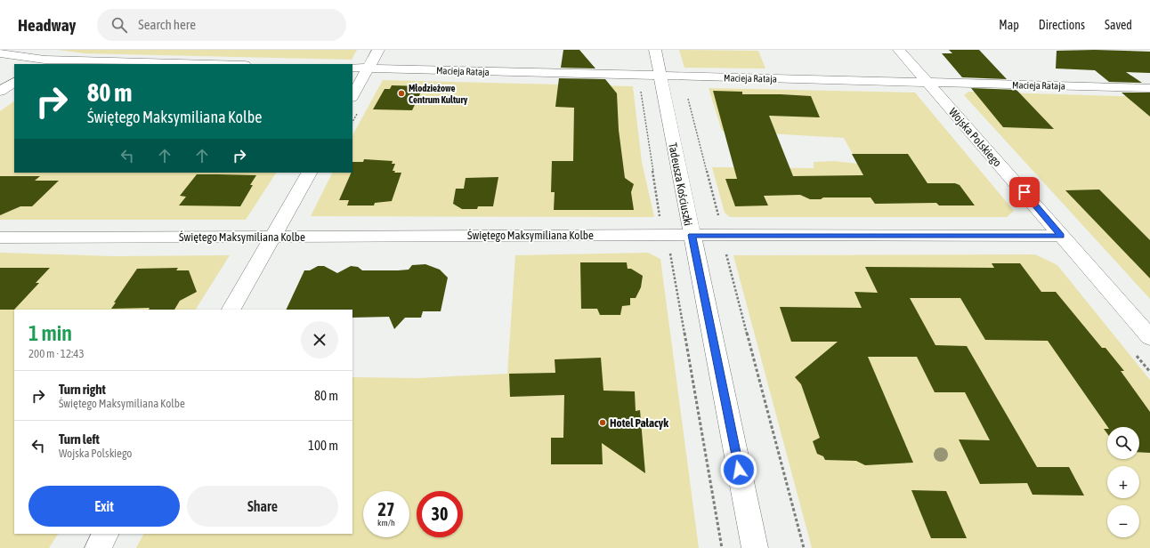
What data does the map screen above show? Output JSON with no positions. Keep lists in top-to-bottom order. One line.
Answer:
{"streets":{"street":["Macieja Rataja","Wojska Polskiego","Tadeusza Kościuszki","Świętego Maksymiliana Kolbe"]},"crossings":[["Macieja Rataja","Wojska Polskiego"],["Macieja Rataja","Tadeusza Kościuszki"],["Wojska Polskiego","Świętego Maksymiliana Kolbe"],["Tadeusza Kościuszki","Świętego Maksymiliana Kolbe"]],"places":["Młodzieżowe Centrum Kultury","Hotel Pałacyk"],"page":{"header":"Headway","search":"Search here","nav":["Map","Directions","Saved"],"turn":["80 m","Świętego Maksymiliana Kolbe"],"heading":["1 min","200 m · 12:43"],"list":[{"name":"Turn right","note":"Świętego Maksymiliana Kolbe","value":"80 m"},{"name":"Turn left","note":"Wojska Polskiego","value":"100 m"}],"map_buttons":["+","−"],"buttons":["Exit","Share"],"speed":"27 km/h","limit":"30"}}
